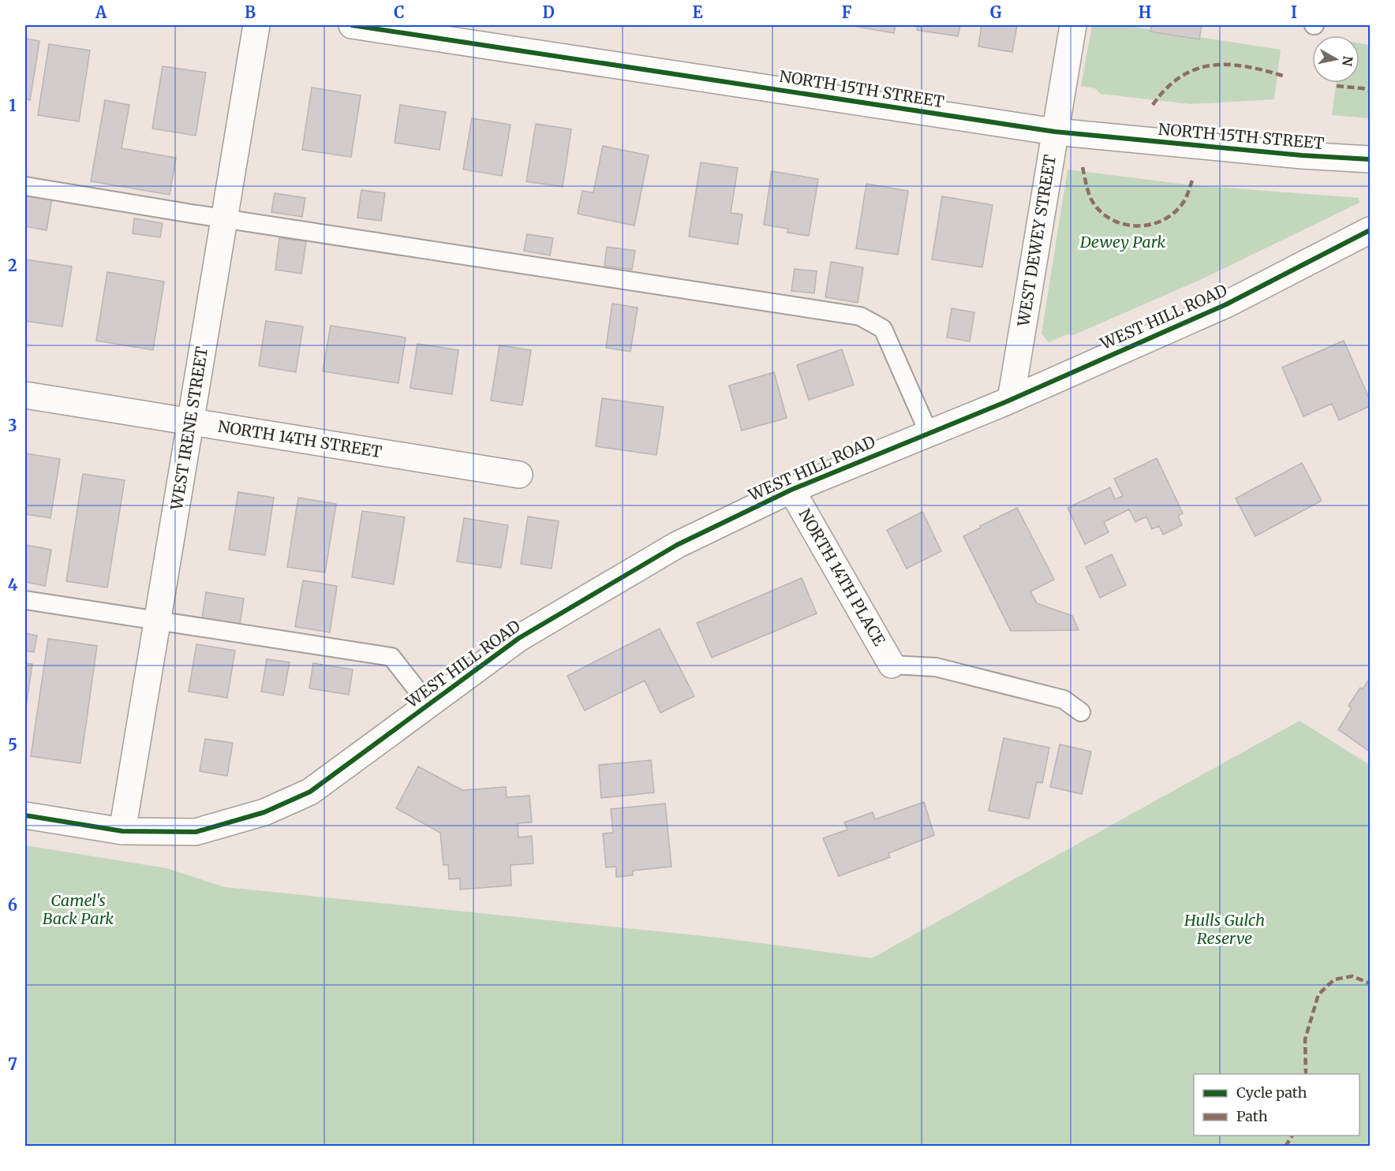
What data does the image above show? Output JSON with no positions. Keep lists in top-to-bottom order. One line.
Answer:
{"streets":{"street":["NORTH 15TH STREET","WEST DEWEY STREET","WEST HILL ROAD","WEST IRENE STREET","NORTH 14TH STREET","NORTH 14TH PLACE"]},"crossings":[["NORTH 15TH STREET","WEST DEWEY STREET"],["WEST DEWEY STREET","WEST HILL ROAD"],["WEST HILL ROAD","WEST IRENE STREET"],["WEST HILL ROAD","NORTH 14TH PLACE"],["WEST IRENE STREET","NORTH 14TH STREET"]],"parks":["Dewey Park","Camel's Back Park","Hulls Gulch Reserve"],"legend":["Cycle path","Path"],"north":"right","grid":{"columns":["A","B","C","D","E","F","G","H","I"],"rows":["1","2","3","4","5","6","7"]}}
